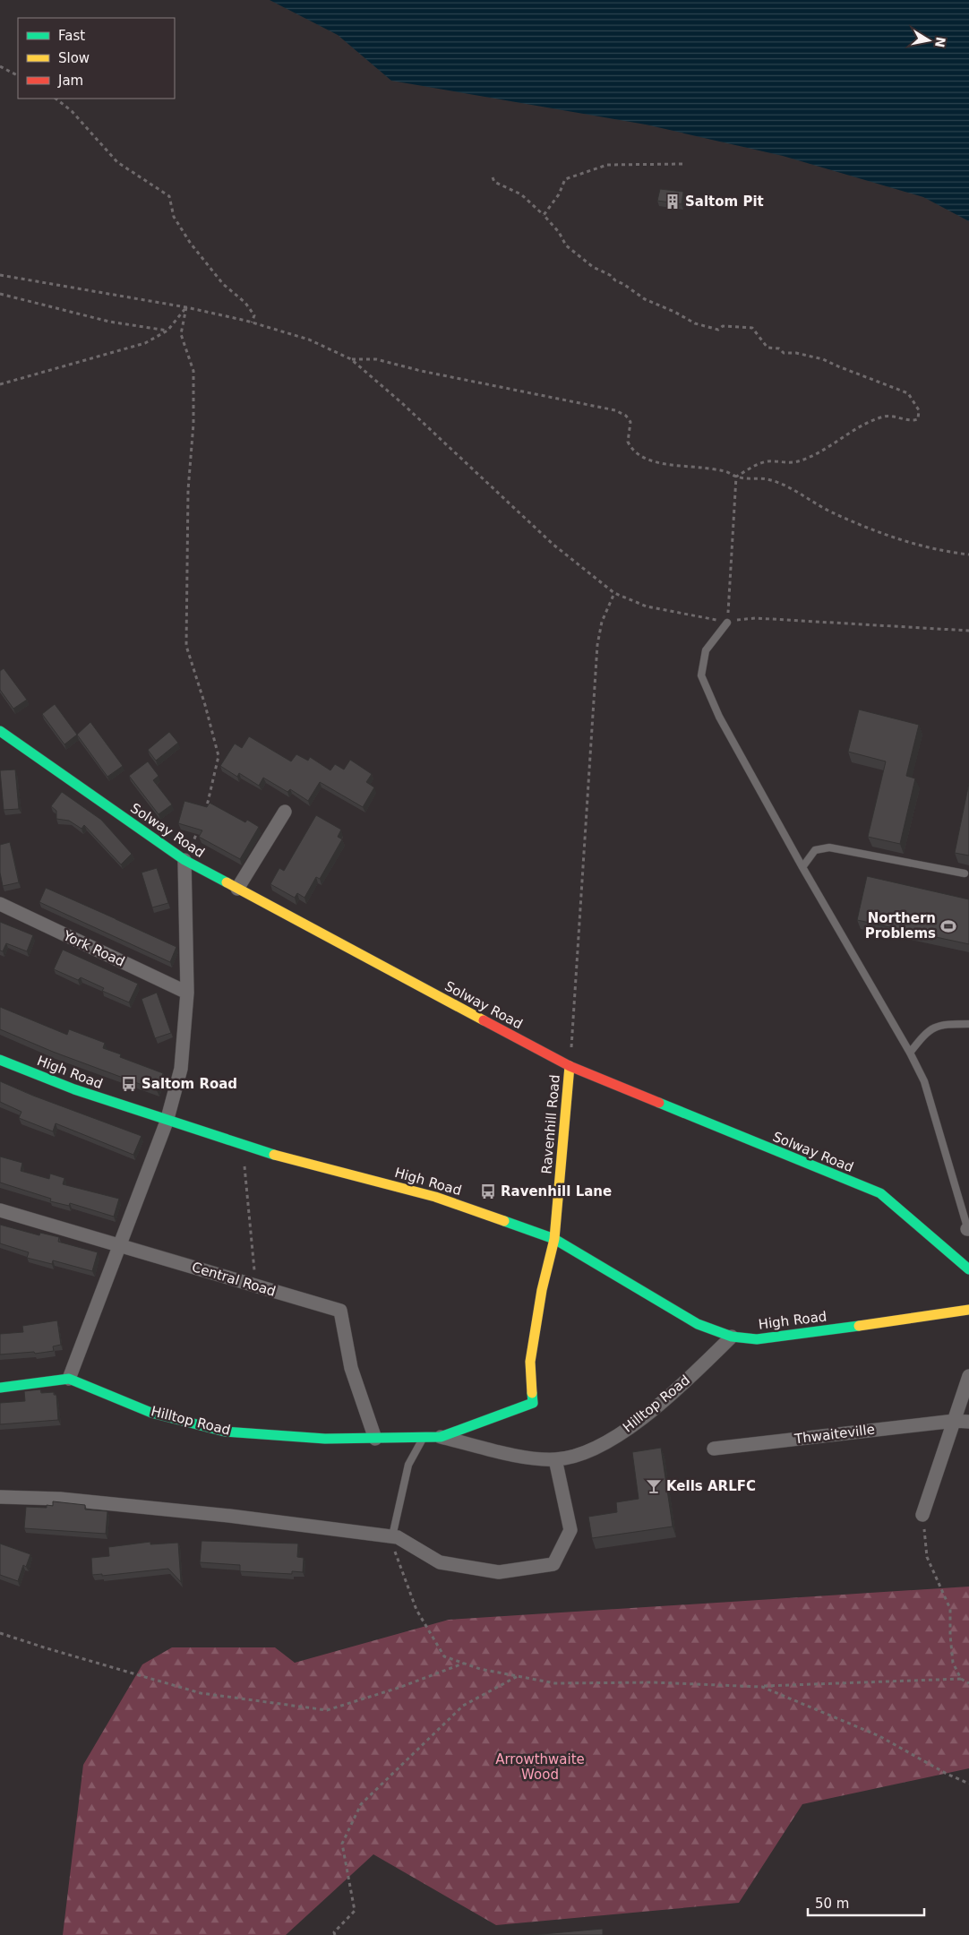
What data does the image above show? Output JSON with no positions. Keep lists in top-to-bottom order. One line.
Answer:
{"streets":{"street":["Solway Road","York Road","High Road","Ravenhill Road","Central Road","Hilltop Road","Thwaiteville"]},"crossings":[["Solway Road","Ravenhill Road"],["High Road","Ravenhill Road"],["High Road","Hilltop Road"],["Ravenhill Road","Hilltop Road"],["Central Road","Hilltop Road"]],"parks":["Arrowthwaite Wood"],"places":{"building":["Saltom Pit"],"sports":["Northern Problems"],"bus stop":["Saltom Road","Ravenhill Lane"],"bar":["Kells ARLFC"]},"legend":["Fast","Slow","Jam"],"scale_bar":"50 m","north":"right"}
